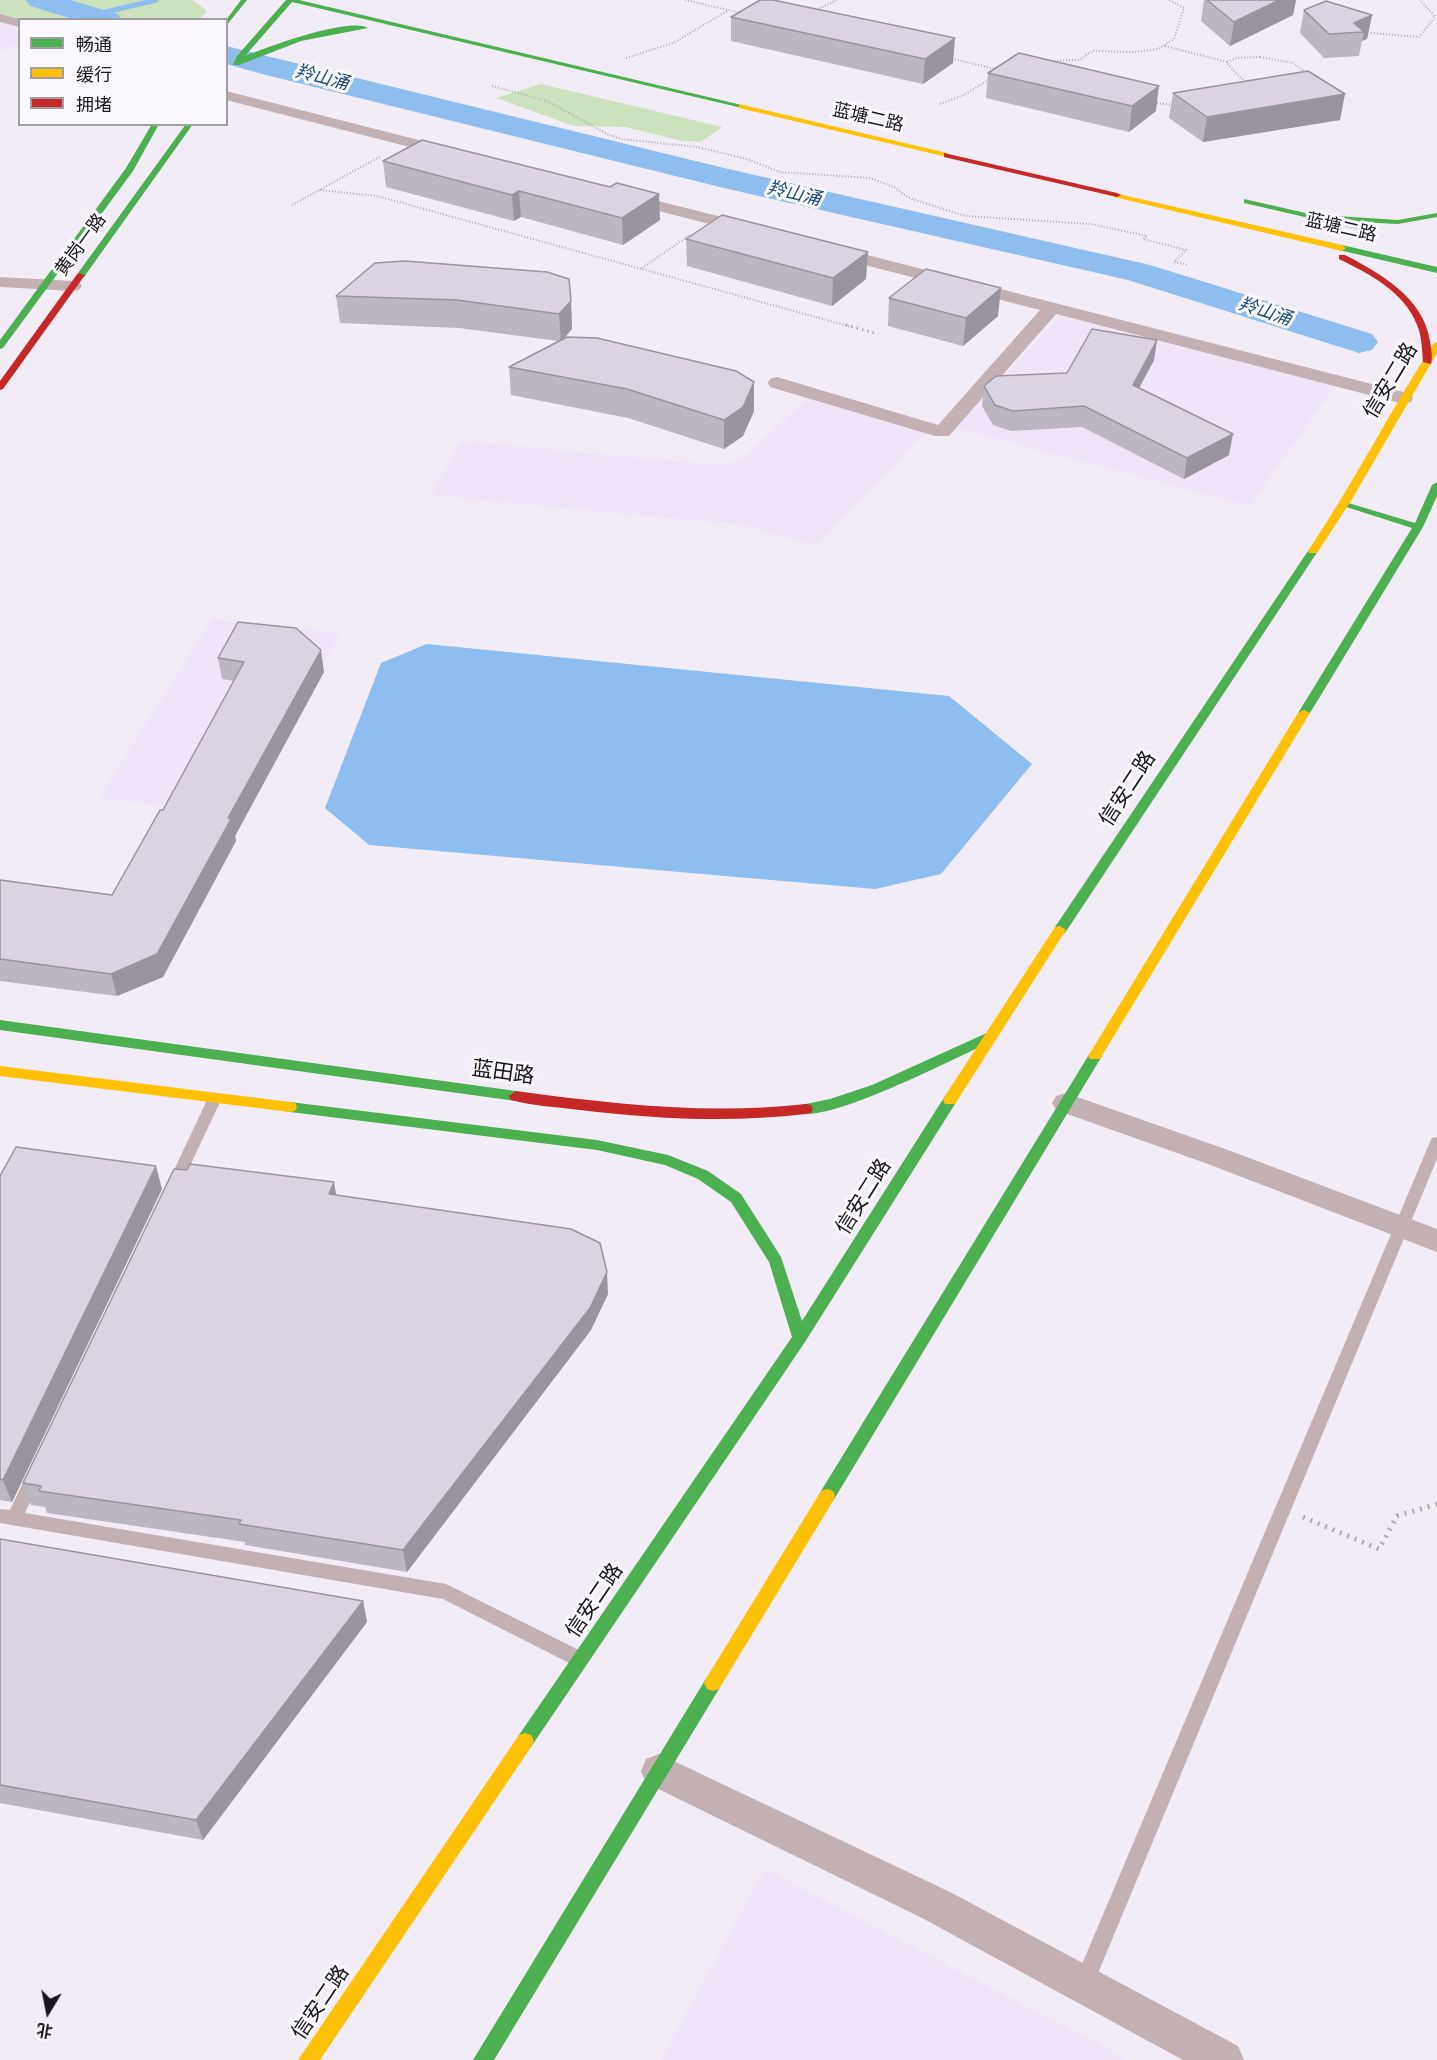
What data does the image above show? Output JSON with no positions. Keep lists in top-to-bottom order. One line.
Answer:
{"streets":{"main road":["蓝塘二路","黄岗一路","信安二路","蓝田路"]},"crossings":[["信安二路","蓝田路"]],"water":["羚山涌"],"legend":["畅通","缓行","拥堵"],"north":"bottom"}
